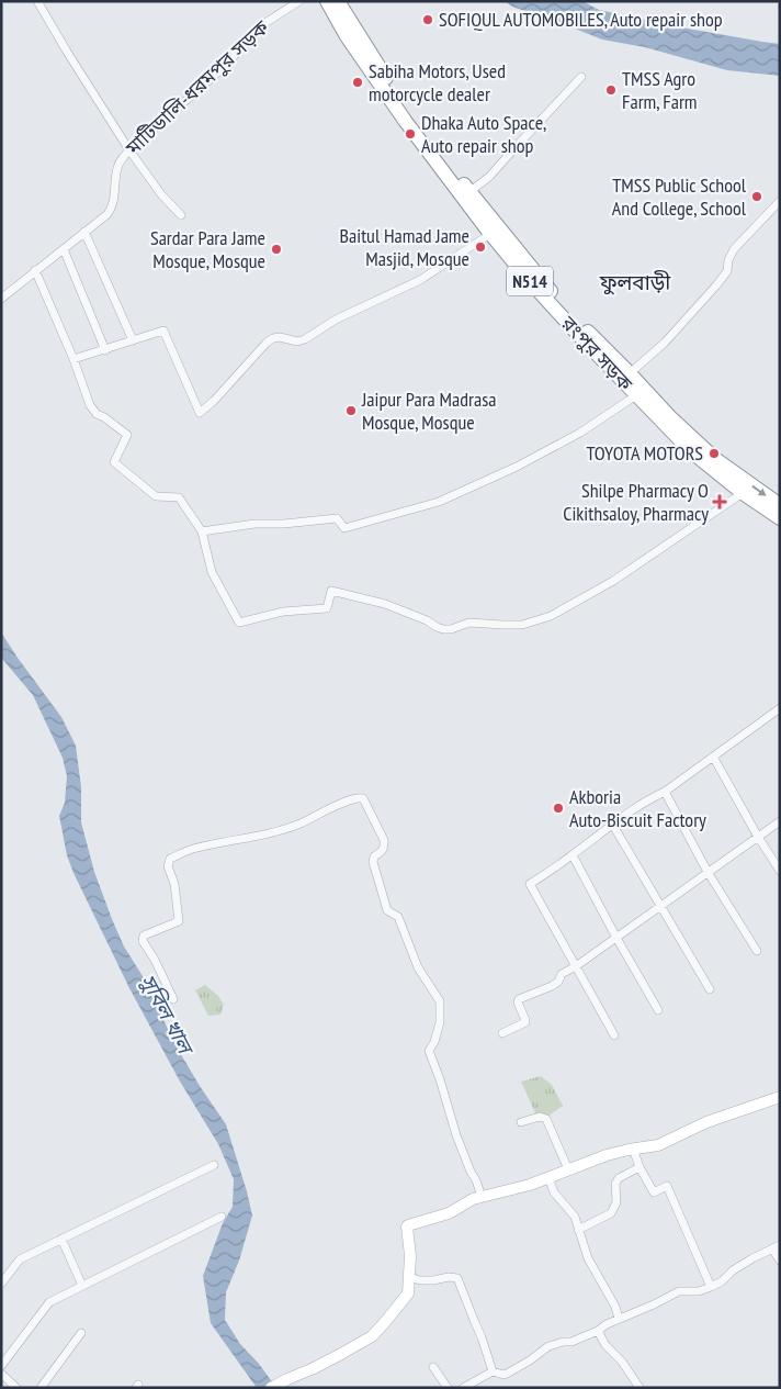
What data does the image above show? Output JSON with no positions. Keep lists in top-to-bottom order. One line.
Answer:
{"streets":{"highway":["N514","রংপুর সড়ক"],"street":["মাটিডালি-ধরমপুর সড়ক"]},"districts":["ফুলবাড়ী"],"water":["সুবিল খাল"],"places":{"other":["SOFIQUL AUTOMOBILES, Auto repair shop","Sabiha Motors, Used motorcycle dealer","TMSS Agro Farm, Farm","Dhaka Auto Space, Auto repair shop","TMSS Public School And College, School","Baitul Hamad Jame Masjid, Mosque","Sardar Para Jame Mosque, Mosque","Jaipur Para Madrasa Mosque, Mosque","TOYOTA MOTORS","Akboria Auto-Biscuit Factory"],"health":["Shilpe Pharmacy O Cikithsaloy, Pharmacy"]}}
